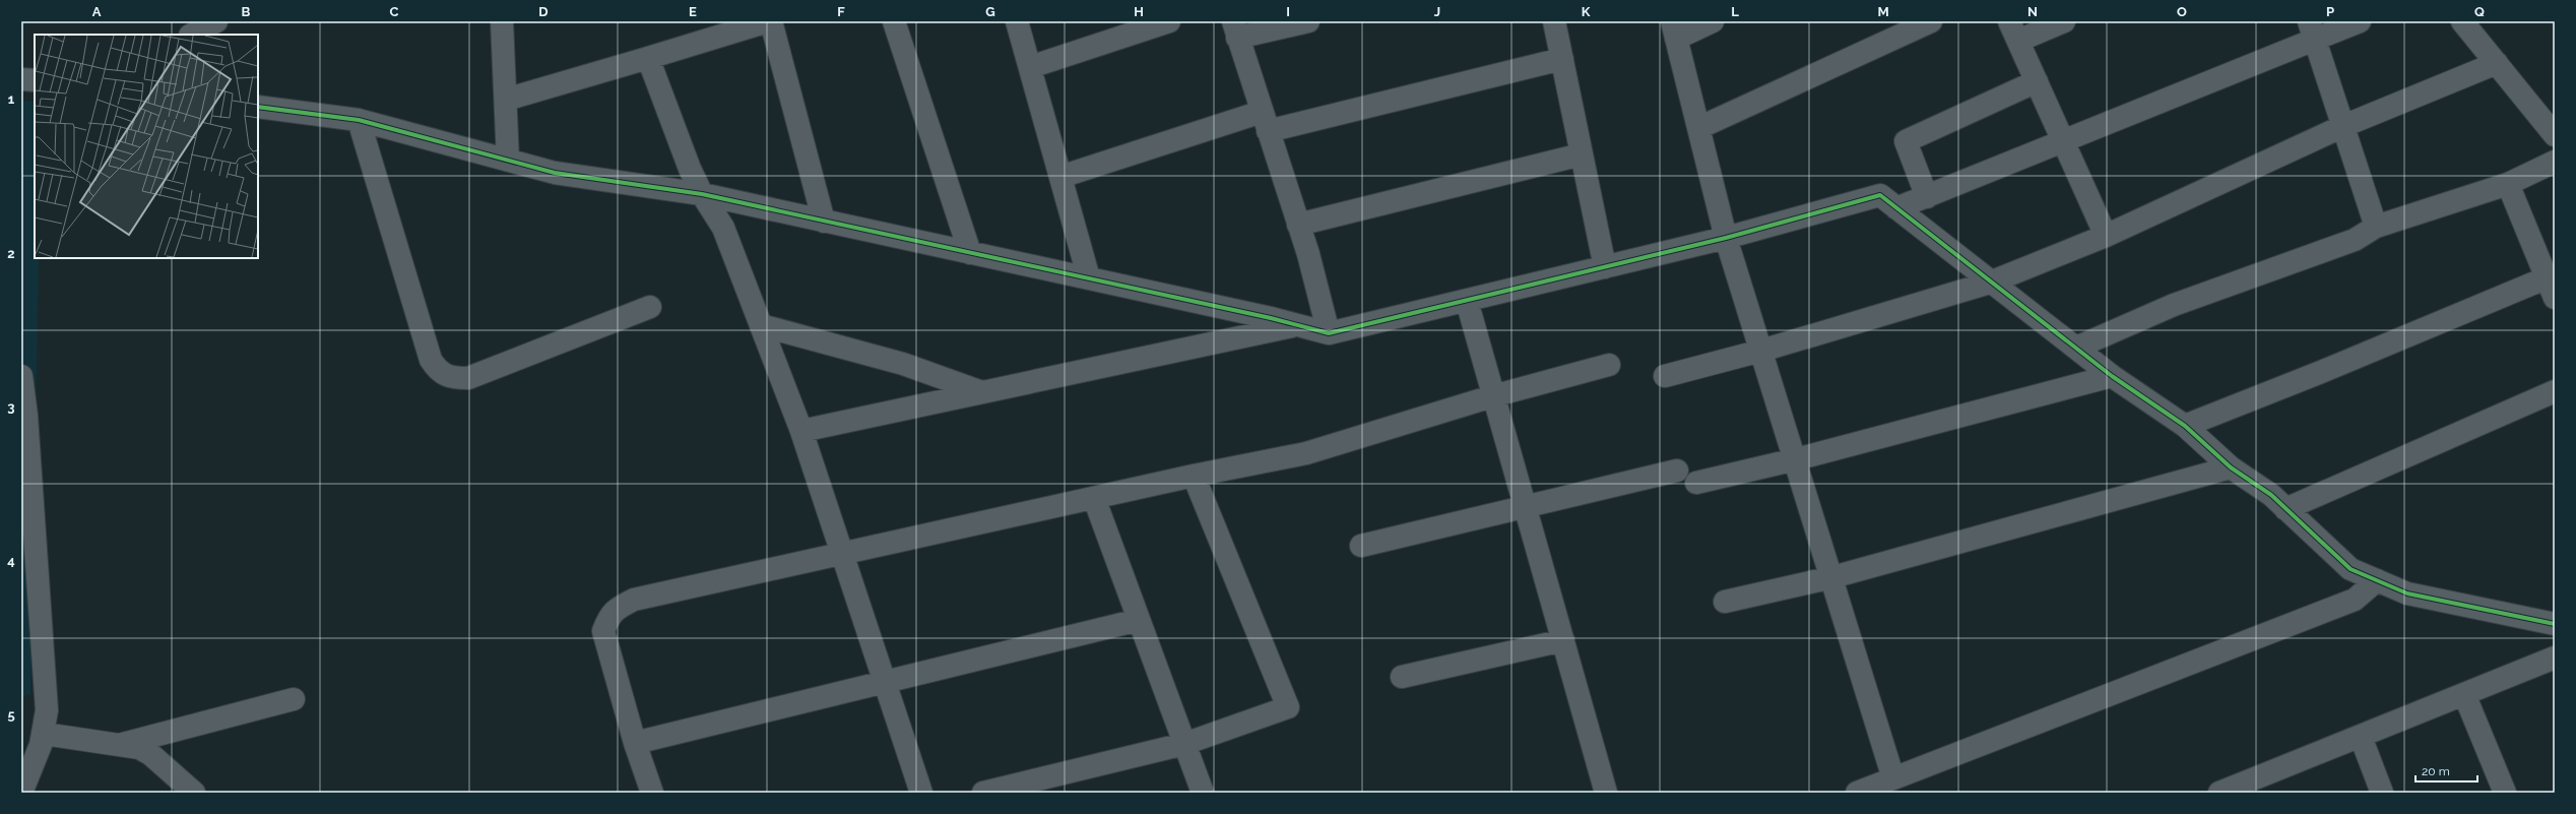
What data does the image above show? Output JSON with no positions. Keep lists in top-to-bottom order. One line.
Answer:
{"scale_bar":"20 m","grid":{"columns":["A","B","C","D","E","F","G","H","I","J","K","L","M","N","O","P","Q"],"rows":["1","2","3","4","5"]}}
